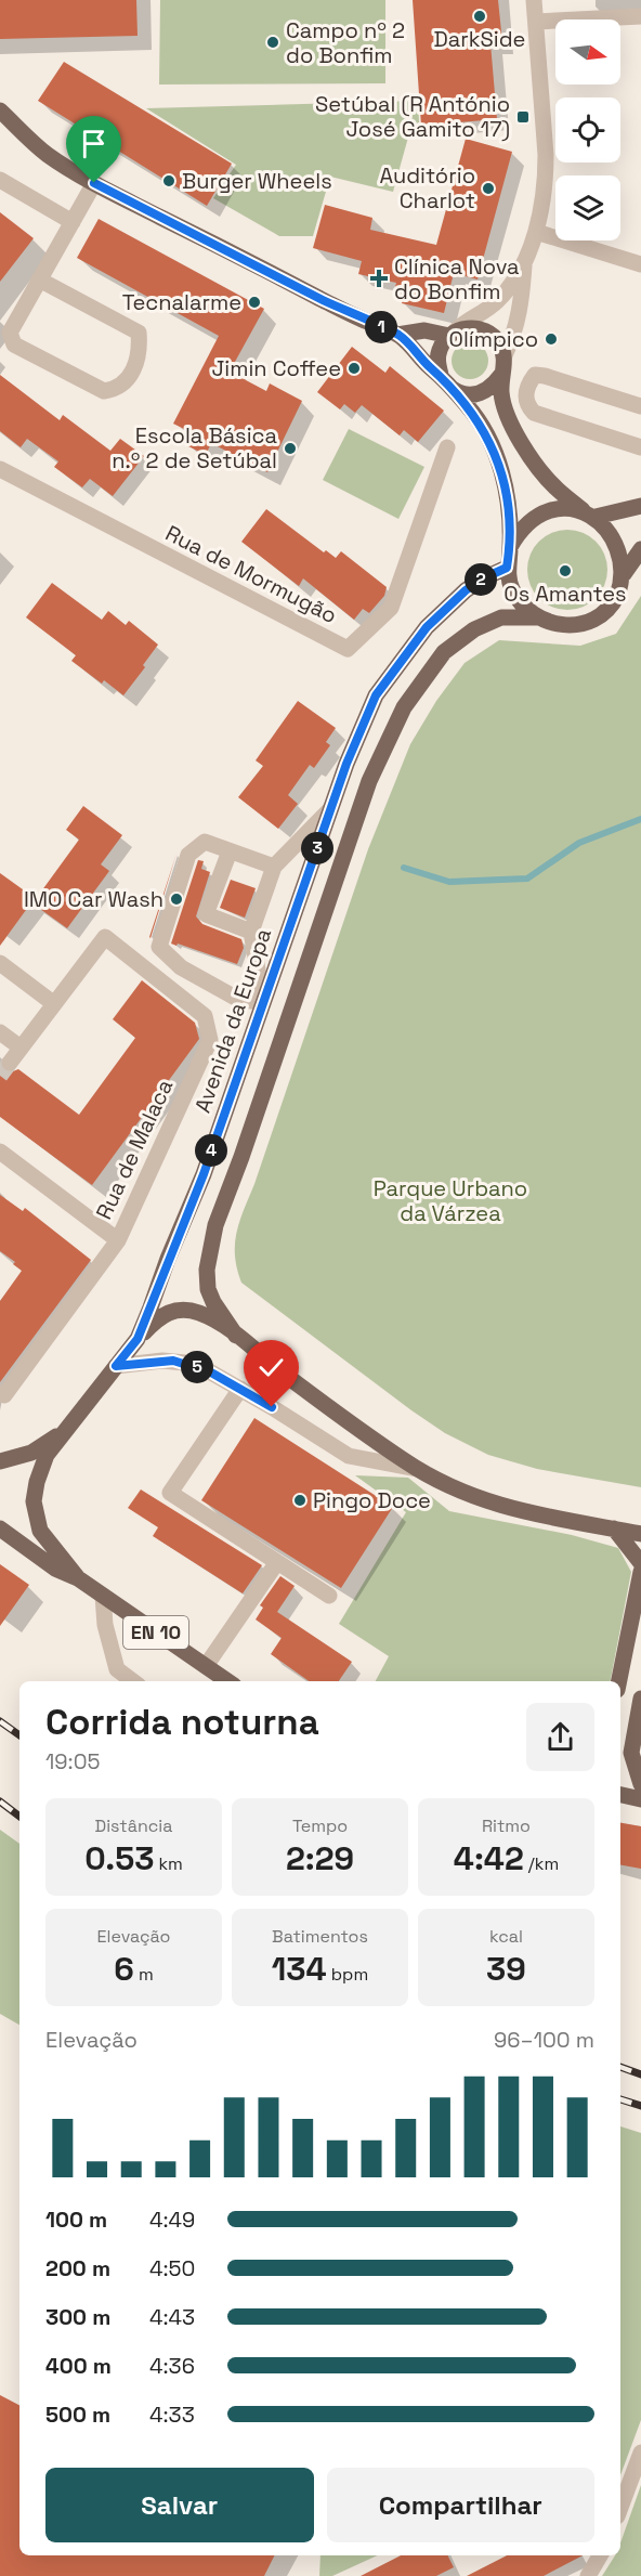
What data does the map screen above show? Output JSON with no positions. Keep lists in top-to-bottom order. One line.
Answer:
{"streets":{"main road":["Avenida da Europa","EN 10"],"street":["Rua de Mormugão","Rua de Malaca"]},"crossings":[["Avenida da Europa","EN 10"]],"parks":["Parque Urbano da Várzea"],"places":{"other":["DarkSide","Campo nº 2 do Bonfim","Burger Wheels","Auditório Charlot","Tecnalarme","Olímpico","Jimin Coffee","Escola Básica n.º 2 de Setúbal","Os Amantes","IMO Car Wash","Pingo Doce"],"transit":["Setúbal (R António José Gamito 17)"],"health":["Clínica Nova do Bonfim"]},"north":"right","page":{"pins":["1","2","3","4","5"],"heading":["Corrida noturna","19:05"],"stats":[["Distância","0.53 km"],["Tempo","2:29"],["Ritmo","4:42 /km"],["Elevação","6 m"],["Batimentos","134 bpm"],["kcal","39"]],"chart":["Elevação","96–100 m"],"list":[{"name":"100 m","note":"4:49"},{"name":"200 m","note":"4:50"},{"name":"300 m","note":"4:43"},{"name":"400 m","note":"4:36"},{"name":"500 m","note":"4:33"}],"buttons":["Salvar","Compartilhar"]}}
